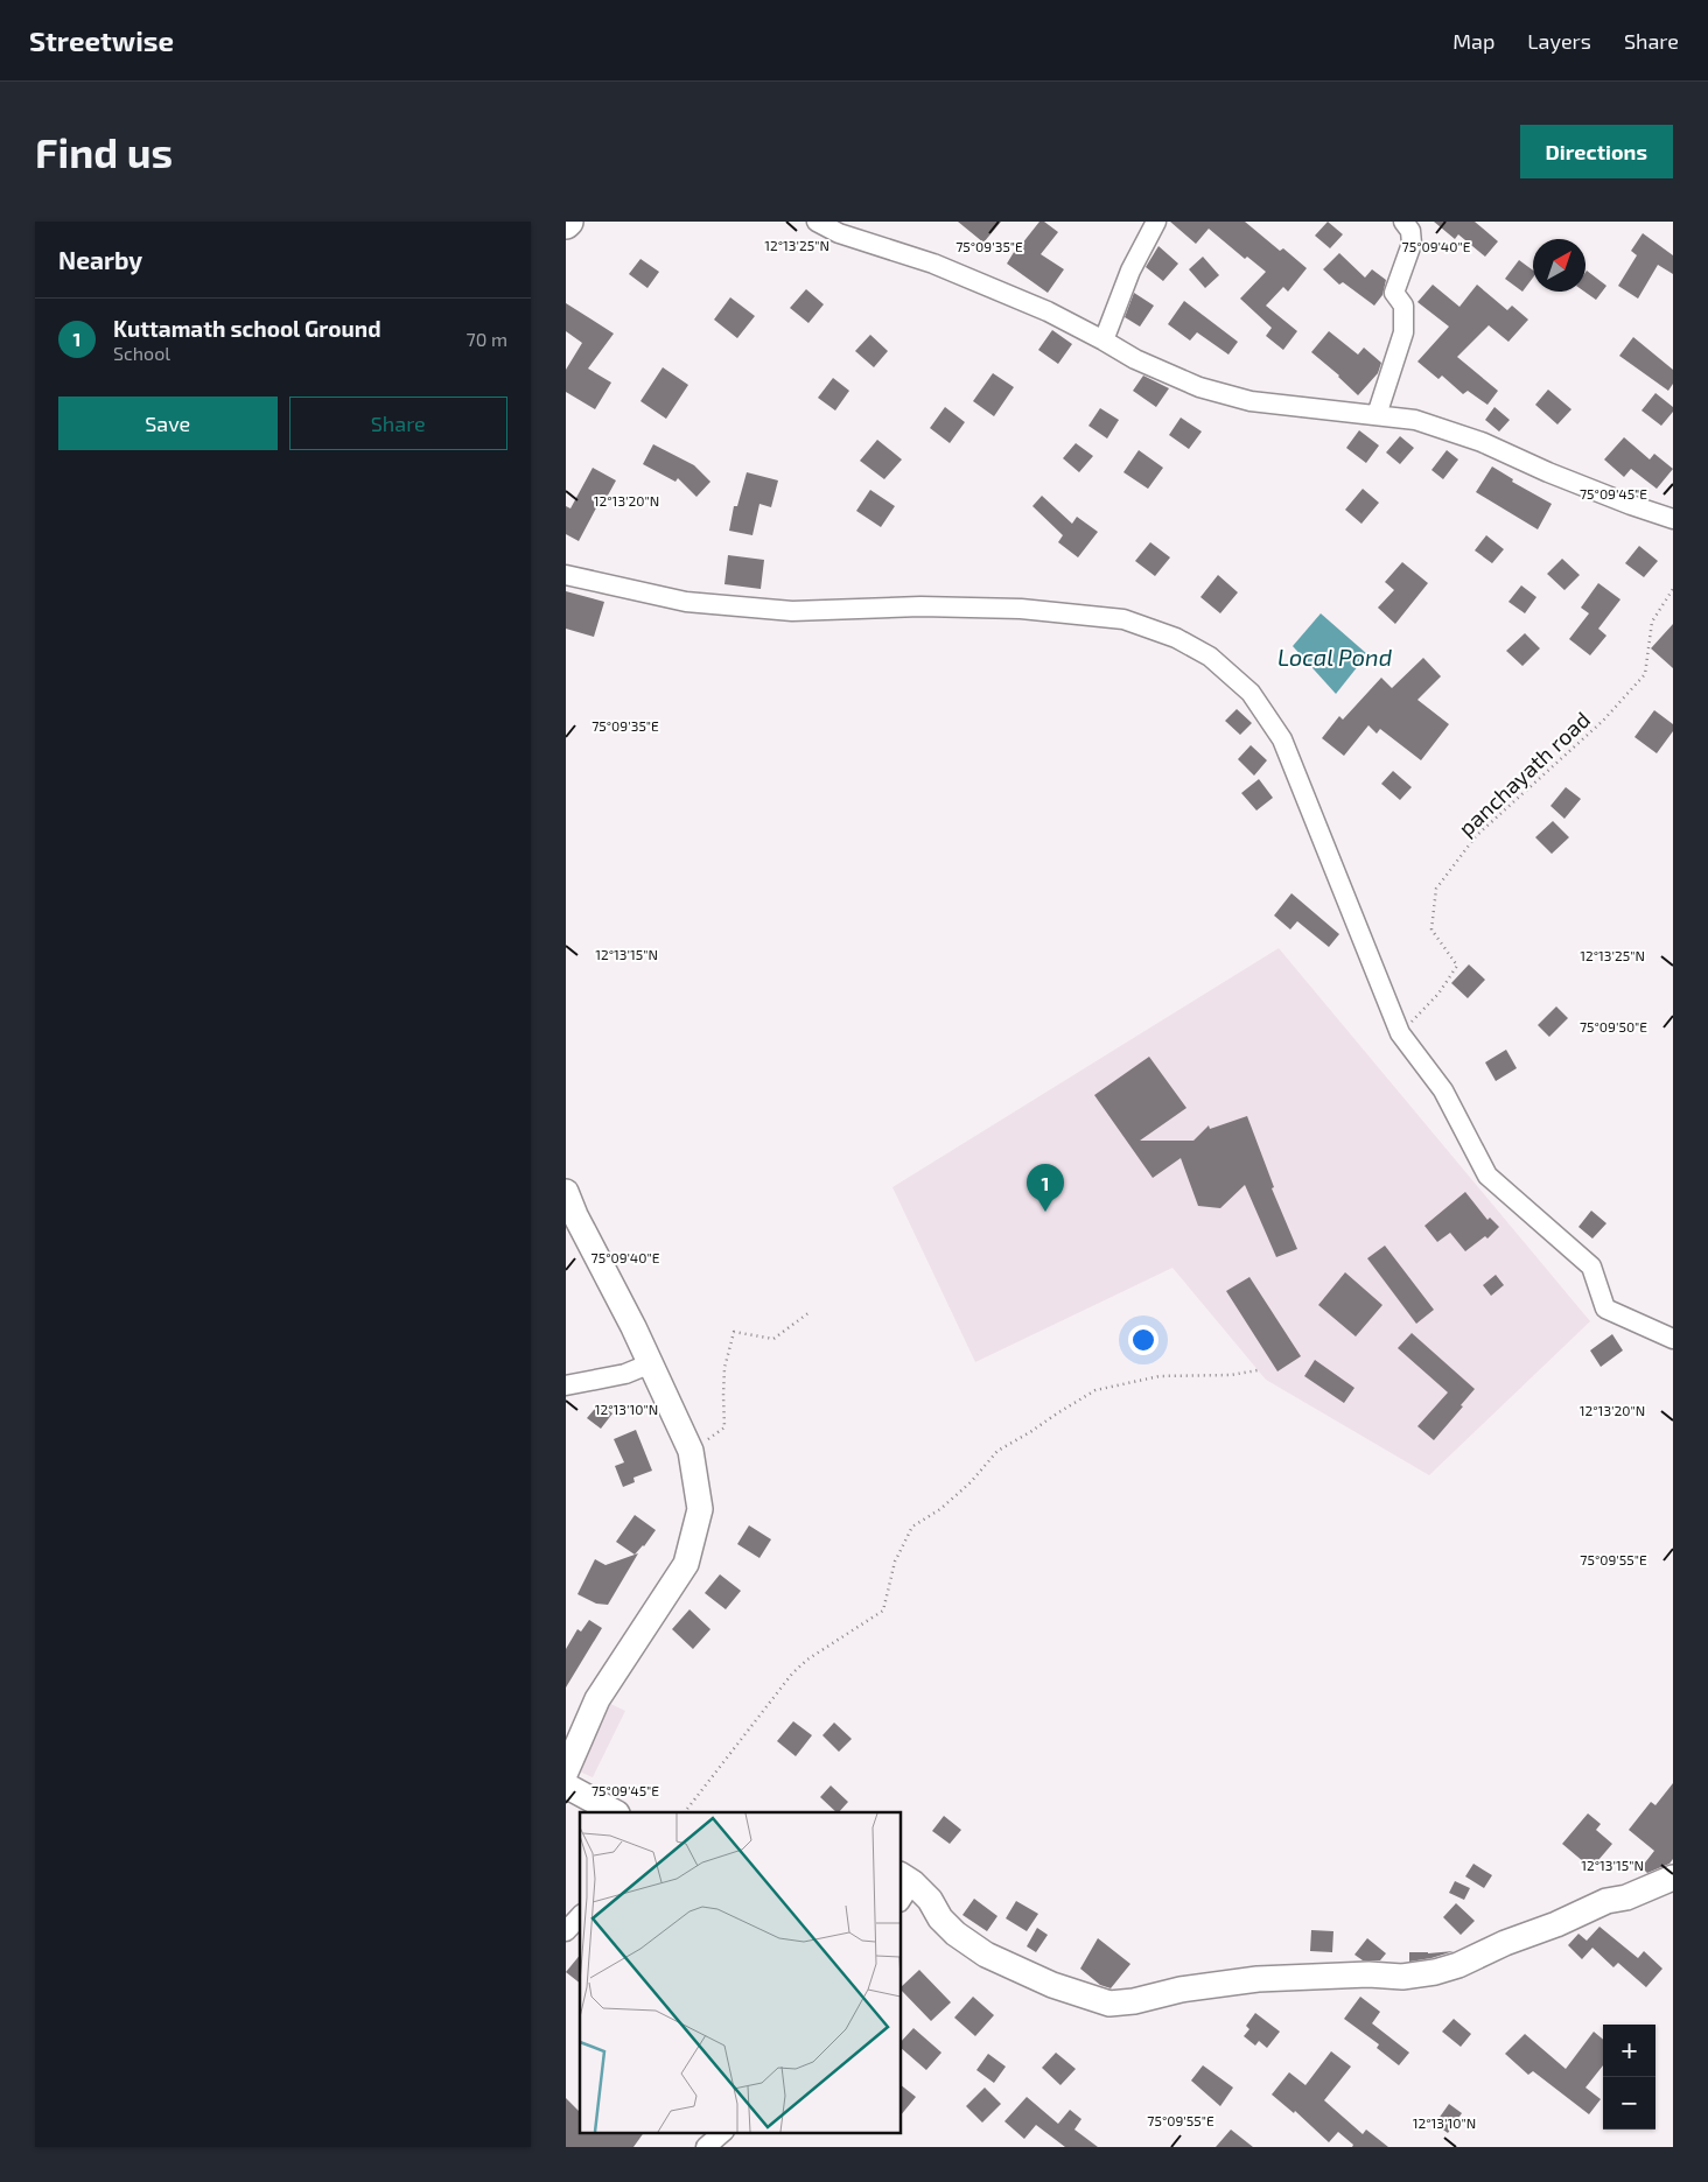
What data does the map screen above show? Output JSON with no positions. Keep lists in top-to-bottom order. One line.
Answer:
{"streets":{"path":["panchayath road"]},"water":["Local Pond"],"north":"top right","page":{"header":"Streetwise","nav":["Map","Layers","Share"],"buttons":["Directions",["Save","Share"]],"title":"Find us","heading":"Nearby","list":[{"mark":"1","name":"Kuttamath school Ground","note":"School","value":"70 m"}],"pins":"1","map_buttons":["+","−"]},"coordinates":["12°13'25\"N","75°09'35\"E","75°09'40\"E","75°09'45\"E","12°13'20\"N","12°13'15\"N","75°09'50\"E","12°13'10\"N","75°09'55\"E"]}
